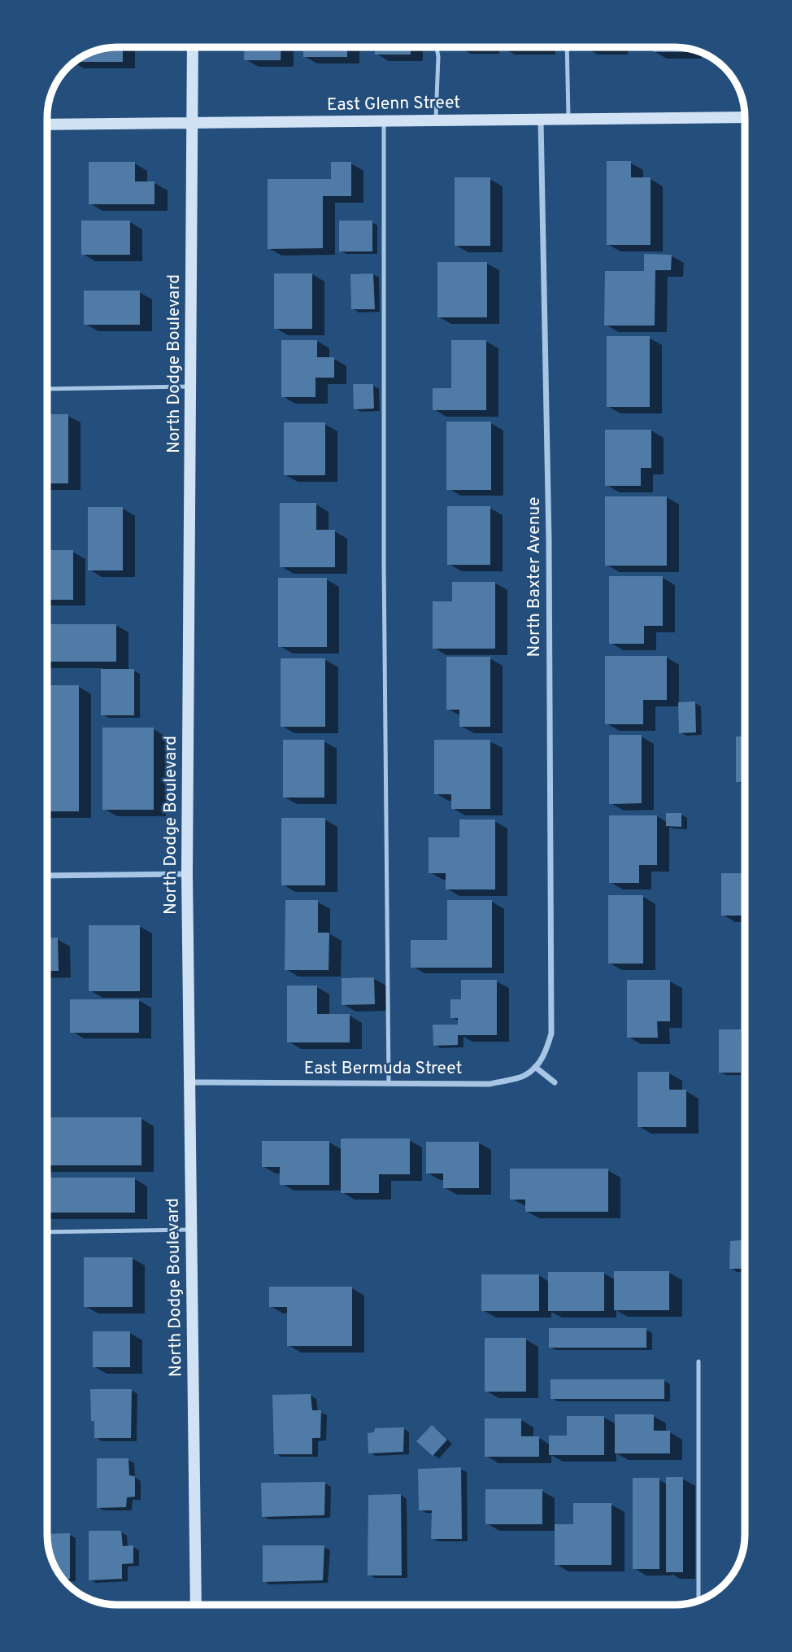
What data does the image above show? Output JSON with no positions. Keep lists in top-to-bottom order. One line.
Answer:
{"streets":{"street":["East Glenn Street","North Dodge Boulevard","North Baxter Avenue","East Bermuda Street"]},"crossings":[["East Glenn Street","North Dodge Boulevard"],["East Glenn Street","North Baxter Avenue"],["North Dodge Boulevard","East Bermuda Street"],["North Baxter Avenue","East Bermuda Street"]]}
